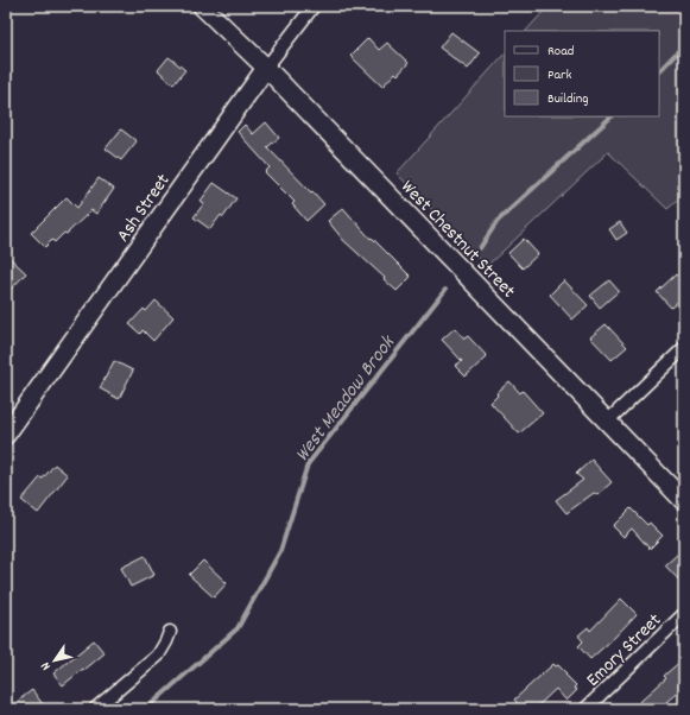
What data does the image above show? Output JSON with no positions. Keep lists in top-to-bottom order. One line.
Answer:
{"streets":{"main road":["Ash Street","West Chestnut Street"],"street":["Emory Street"]},"crossings":[["Ash Street","West Chestnut Street"]],"water":["West Meadow Brook"],"legend":["Road","Park","Building"],"north":"bottom left"}
